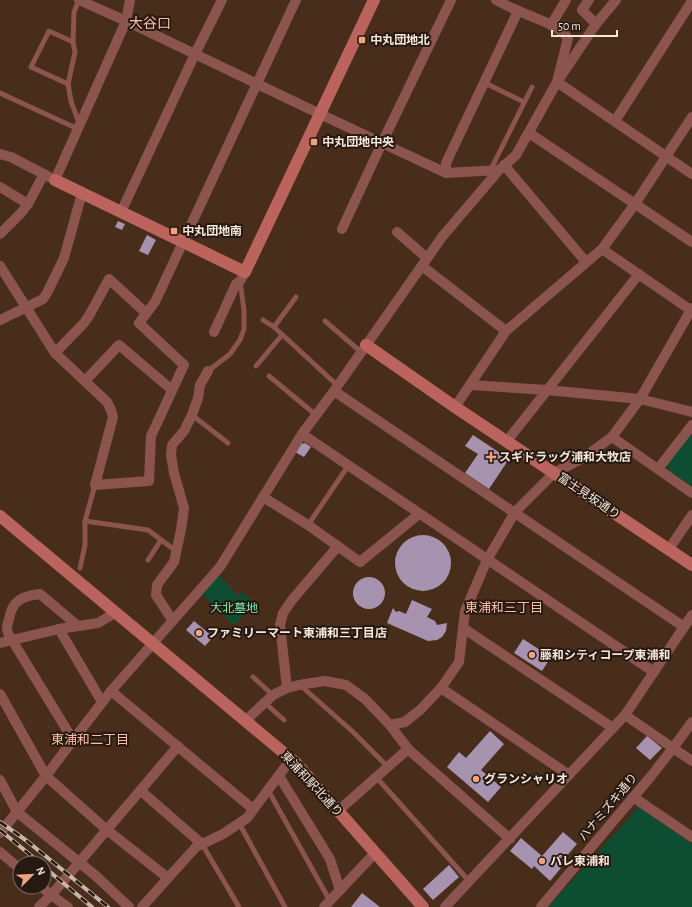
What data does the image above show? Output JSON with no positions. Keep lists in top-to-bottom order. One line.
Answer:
{"streets":{"street":["富士見坂通り","東浦和駅北通り","ハナミズキ通り"]},"districts":["大谷口","東浦和三丁目","東浦和二丁目"],"parks":["大北墓地"],"places":{"transit":["中丸団地北","中丸団地中央","中丸団地南"],"health":["スギドラッグ浦和大牧店"],"other":["ファミリーマート東浦和三丁目店","藤和シティコープ東浦和","グランシャリオ","パレ東浦和"]},"scale_bar":"50 m","north":"top right"}
